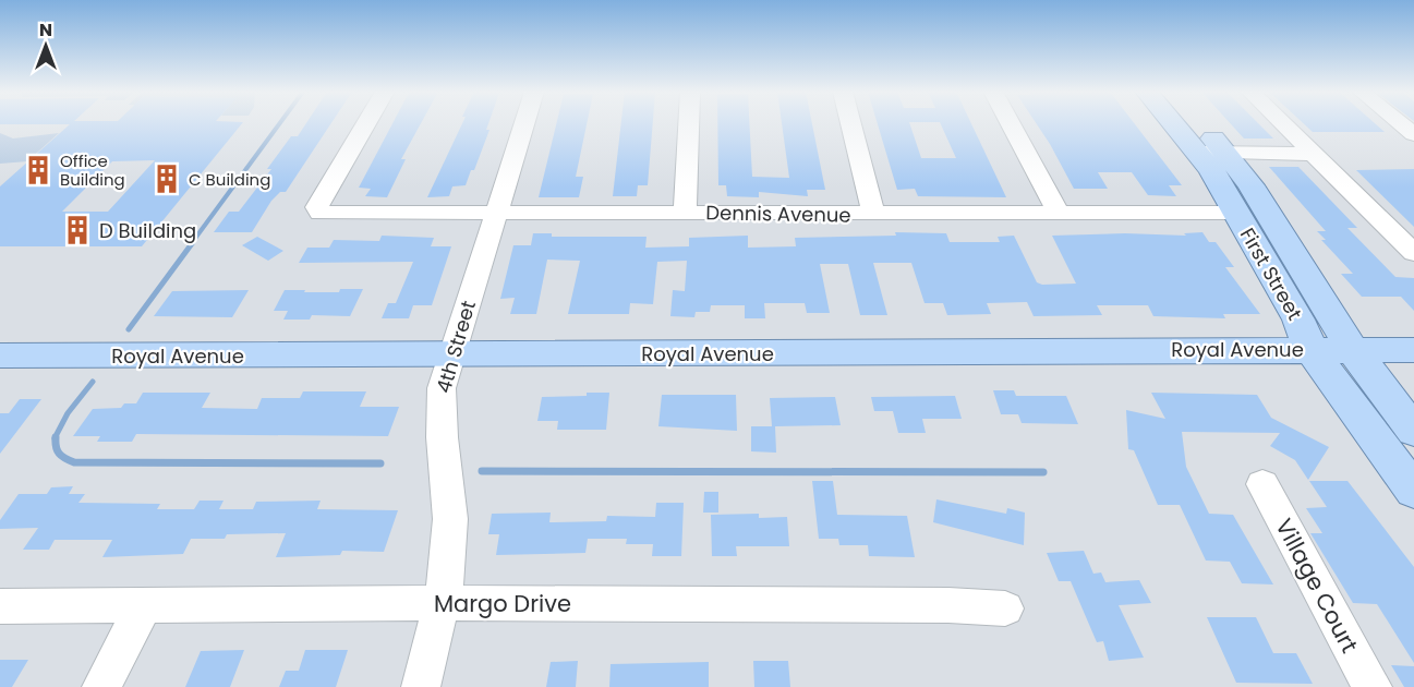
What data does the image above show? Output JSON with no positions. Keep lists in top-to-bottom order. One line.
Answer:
{"streets":{"main road":["First Street","Royal Avenue"],"street":["Dennis Avenue","4th Street","Village Court","Margo Drive"]},"crossings":[["Dennis Avenue","First Street"],["Dennis Avenue","4th Street"],["First Street","Royal Avenue"],["4th Street","Royal Avenue"],["4th Street","Margo Drive"]],"places":{"building":["Office Building","C Building","D Building"]},"north":"top"}
